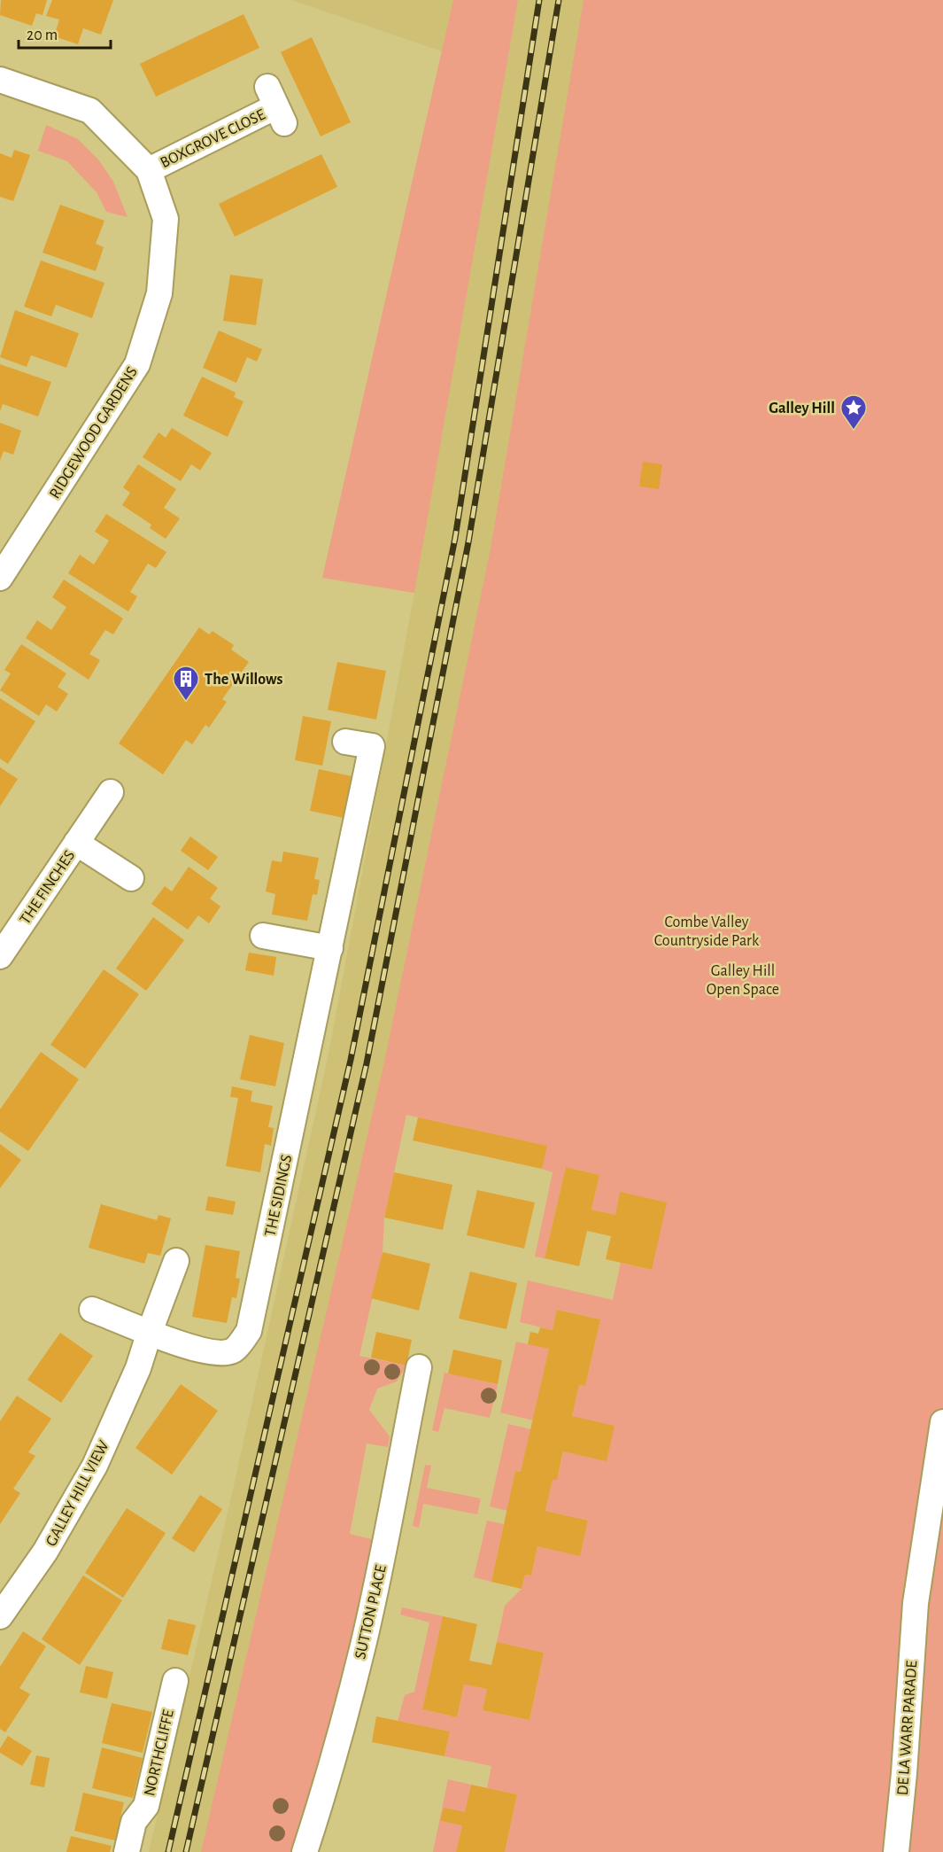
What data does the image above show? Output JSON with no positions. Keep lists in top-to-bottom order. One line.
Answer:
{"streets":{"street":["BOXGROVE CLOSE","RIDGEWOOD GARDENS","THE FINCHES","THE SIDINGS","GALLEY HILL VIEW","SUTTON PLACE","DE LA WARR PARADE","NORTHCLIFFE"]},"crossings":[["BOXGROVE CLOSE","RIDGEWOOD GARDENS"],["THE SIDINGS","GALLEY HILL VIEW"]],"parks":["Combe Valley Countryside Park","Galley Hill Open Space"],"places":{"place":["Galley Hill"],"building":["The Willows"]},"scale_bar":"20 m"}
